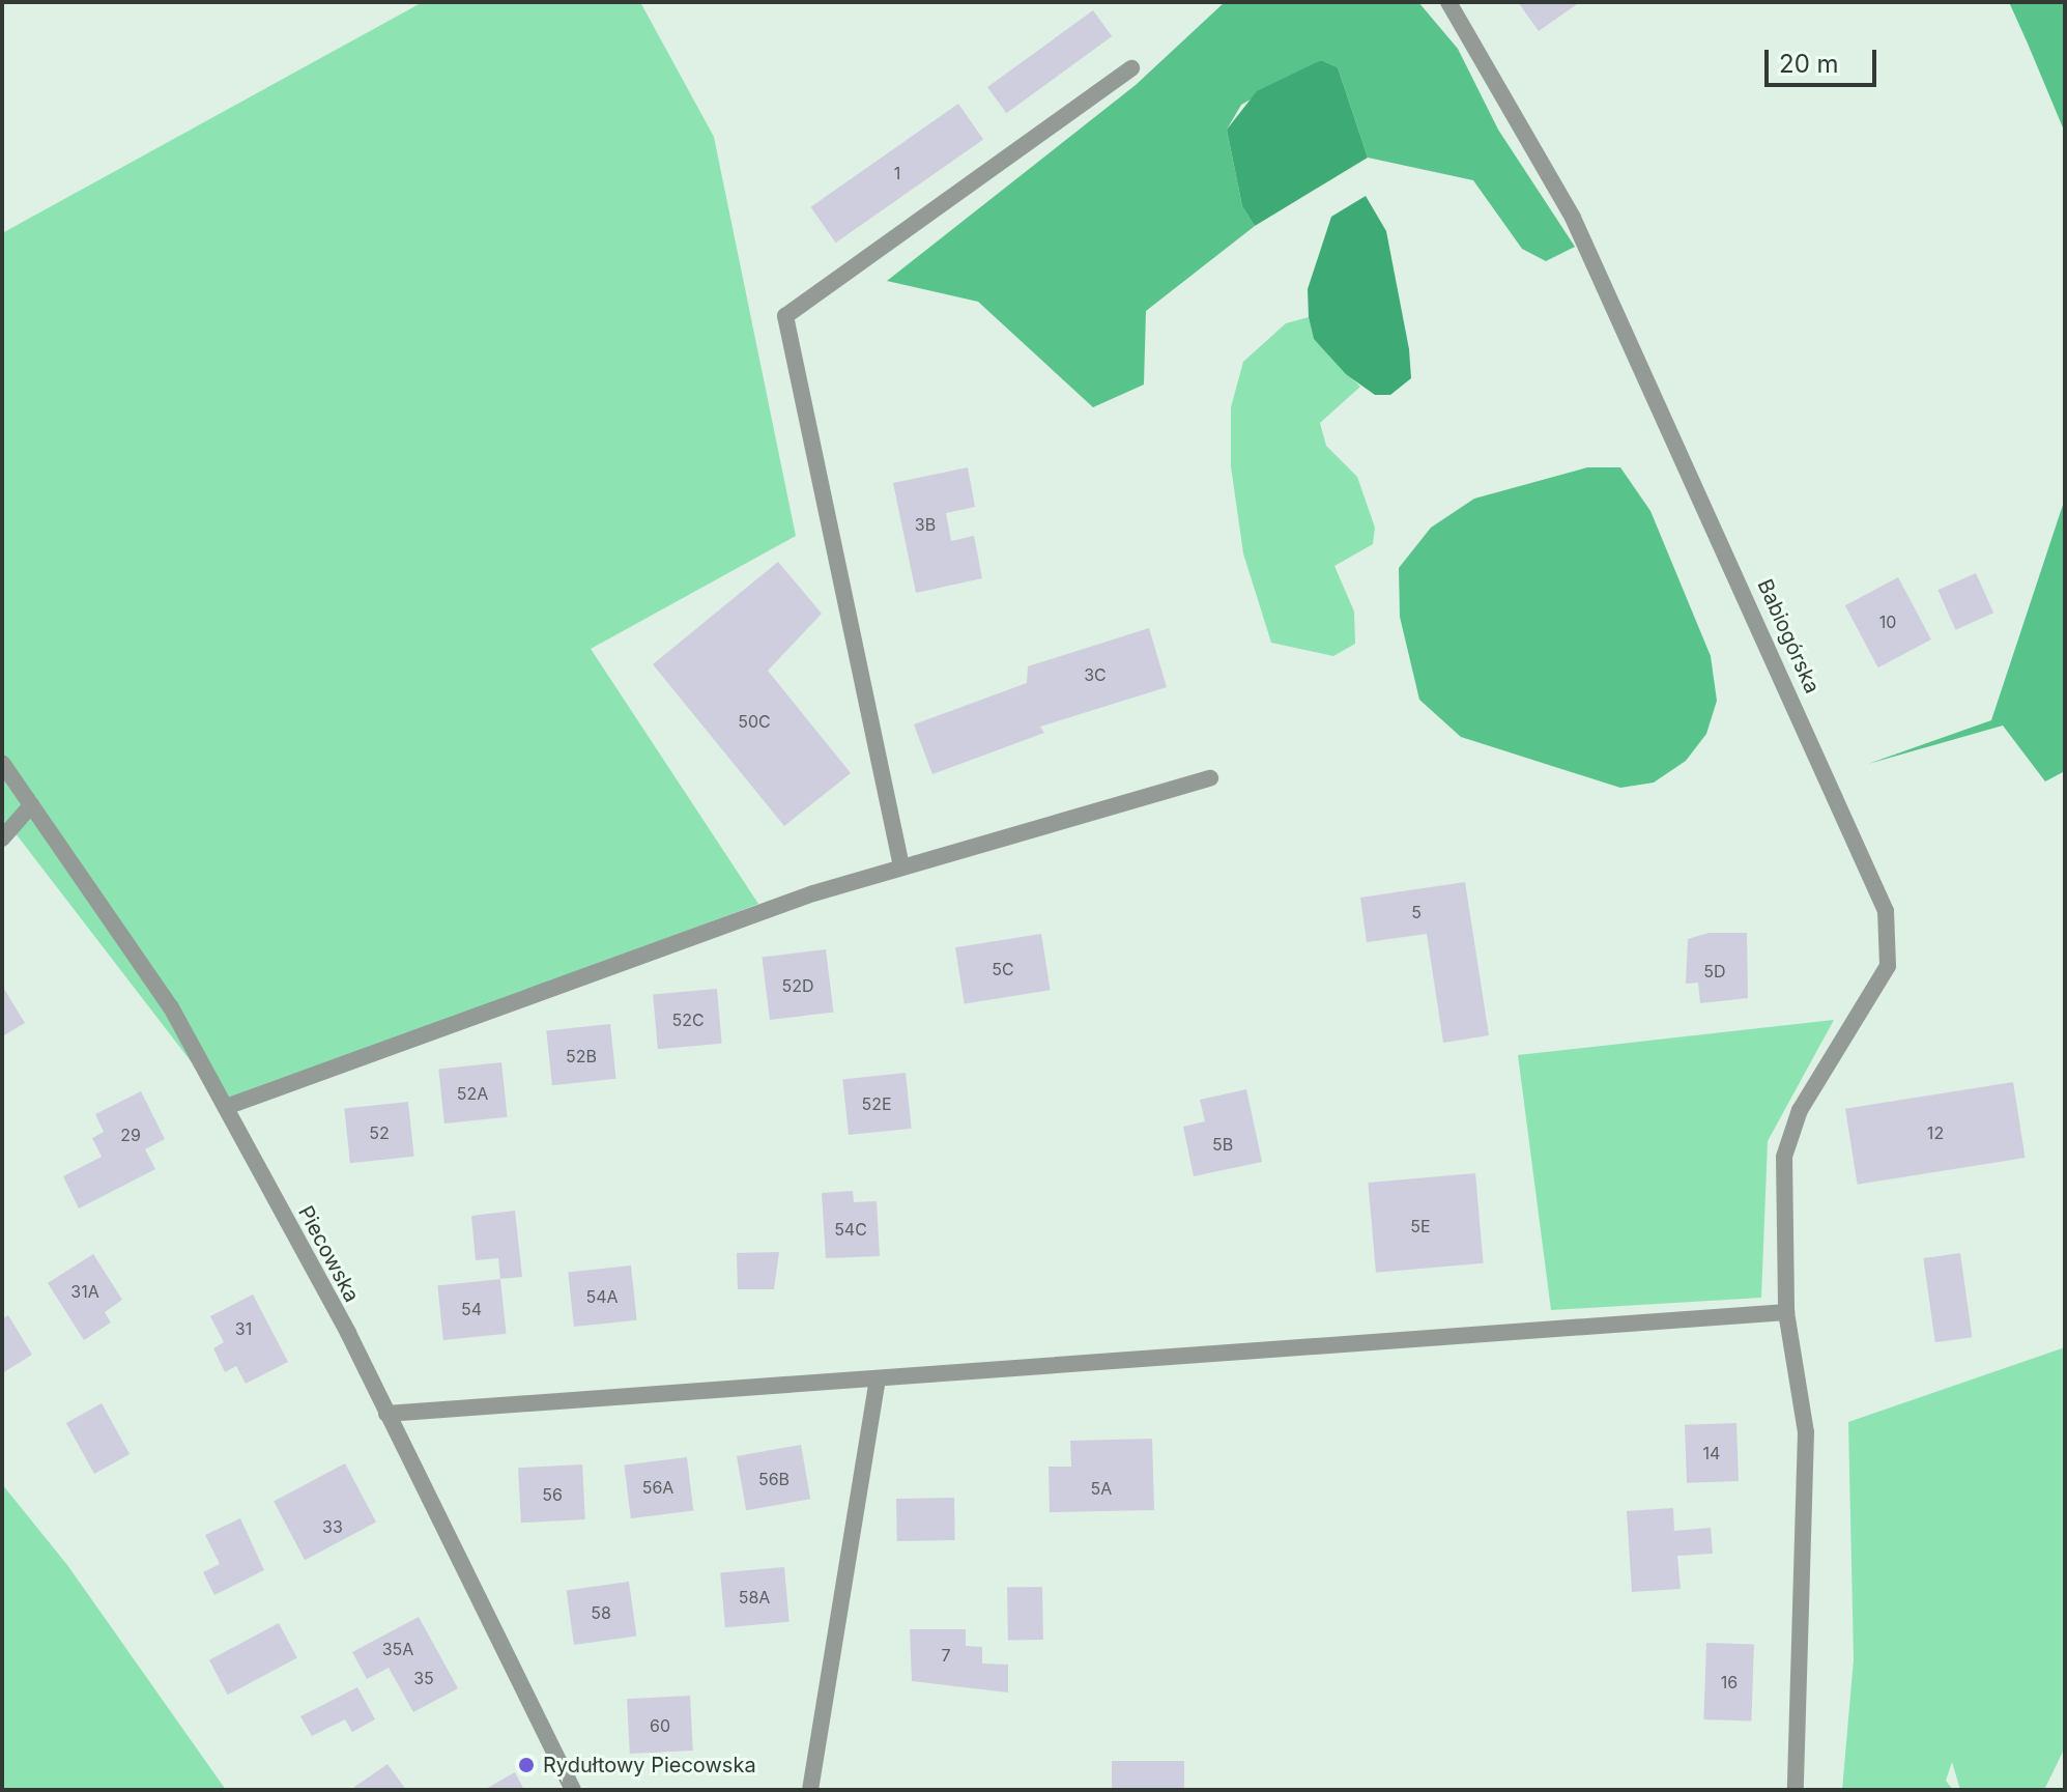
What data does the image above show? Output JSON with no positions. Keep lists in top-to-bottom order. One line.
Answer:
{"streets":{"street":["Babiogórska","Piecowska"]},"places":["Rydułtowy Piecowska"],"house_numbers":["1","3B","10","3C","50C","5","5C","5D","52D","52C","52B","52A","52E","52","12","29","5B","5E","54C","31A","54A","54","31","14","56B","56A","5A","56","33","58A","58","35A","7","35","16","60"],"scale_bar":"20 m"}
